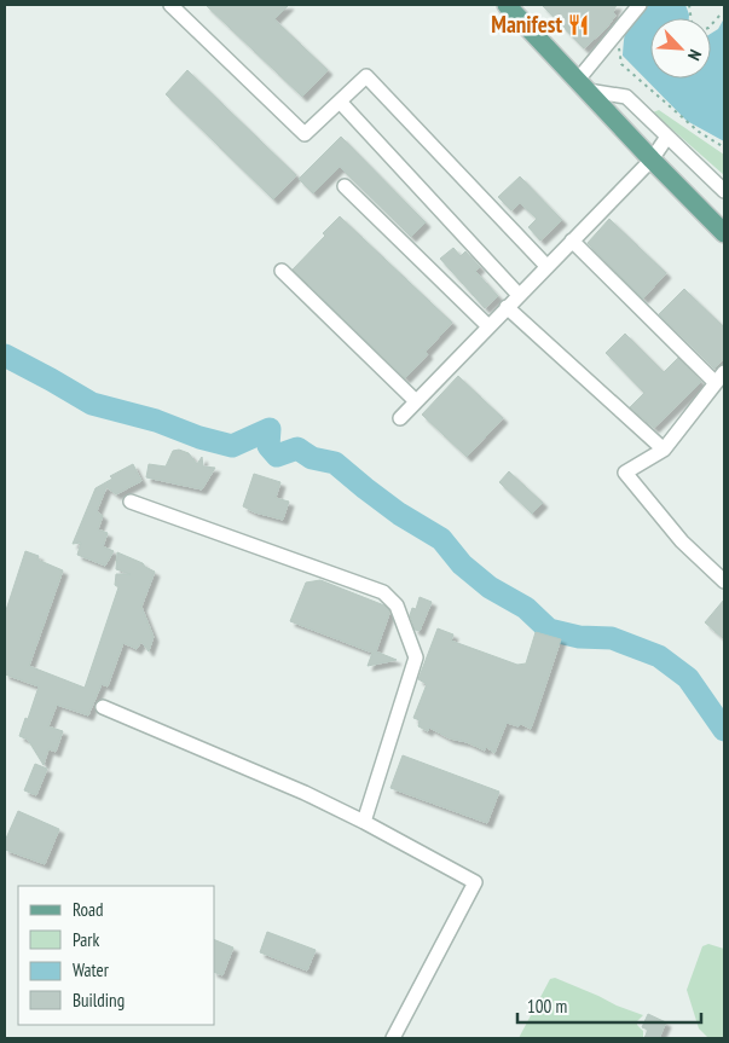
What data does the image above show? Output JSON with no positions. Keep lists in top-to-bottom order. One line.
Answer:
{"places":{"restaurant":["Manifest"]},"legend":["Road","Park","Water","Building"],"scale_bar":"100 m","north":"bottom right"}
